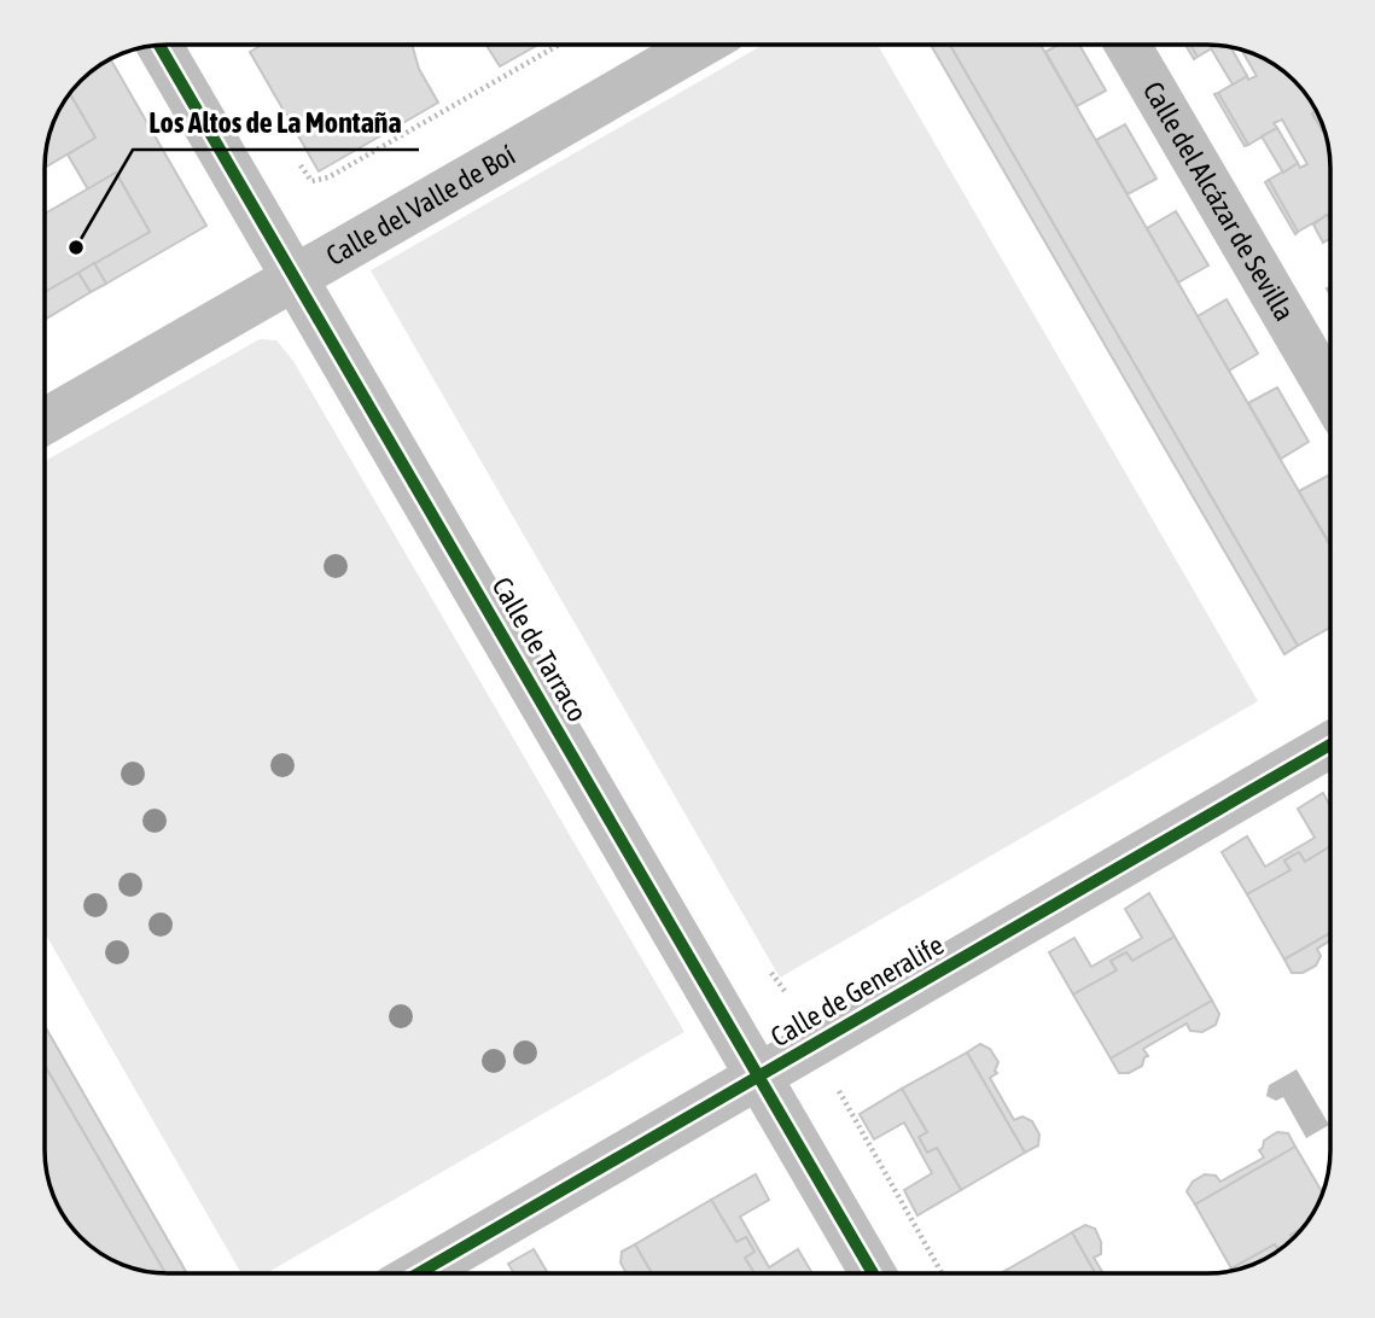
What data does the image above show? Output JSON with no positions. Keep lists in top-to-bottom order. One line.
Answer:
{"streets":{"street":["Calle del Alcázar de Sevilla","Calle del Valle de Boí","Calle de Tarraco","Calle de Generalife"]},"crossings":[["Calle del Valle de Boí","Calle de Tarraco"],["Calle de Tarraco","Calle de Generalife"]],"places":["Los Altos de La Montaña"]}
